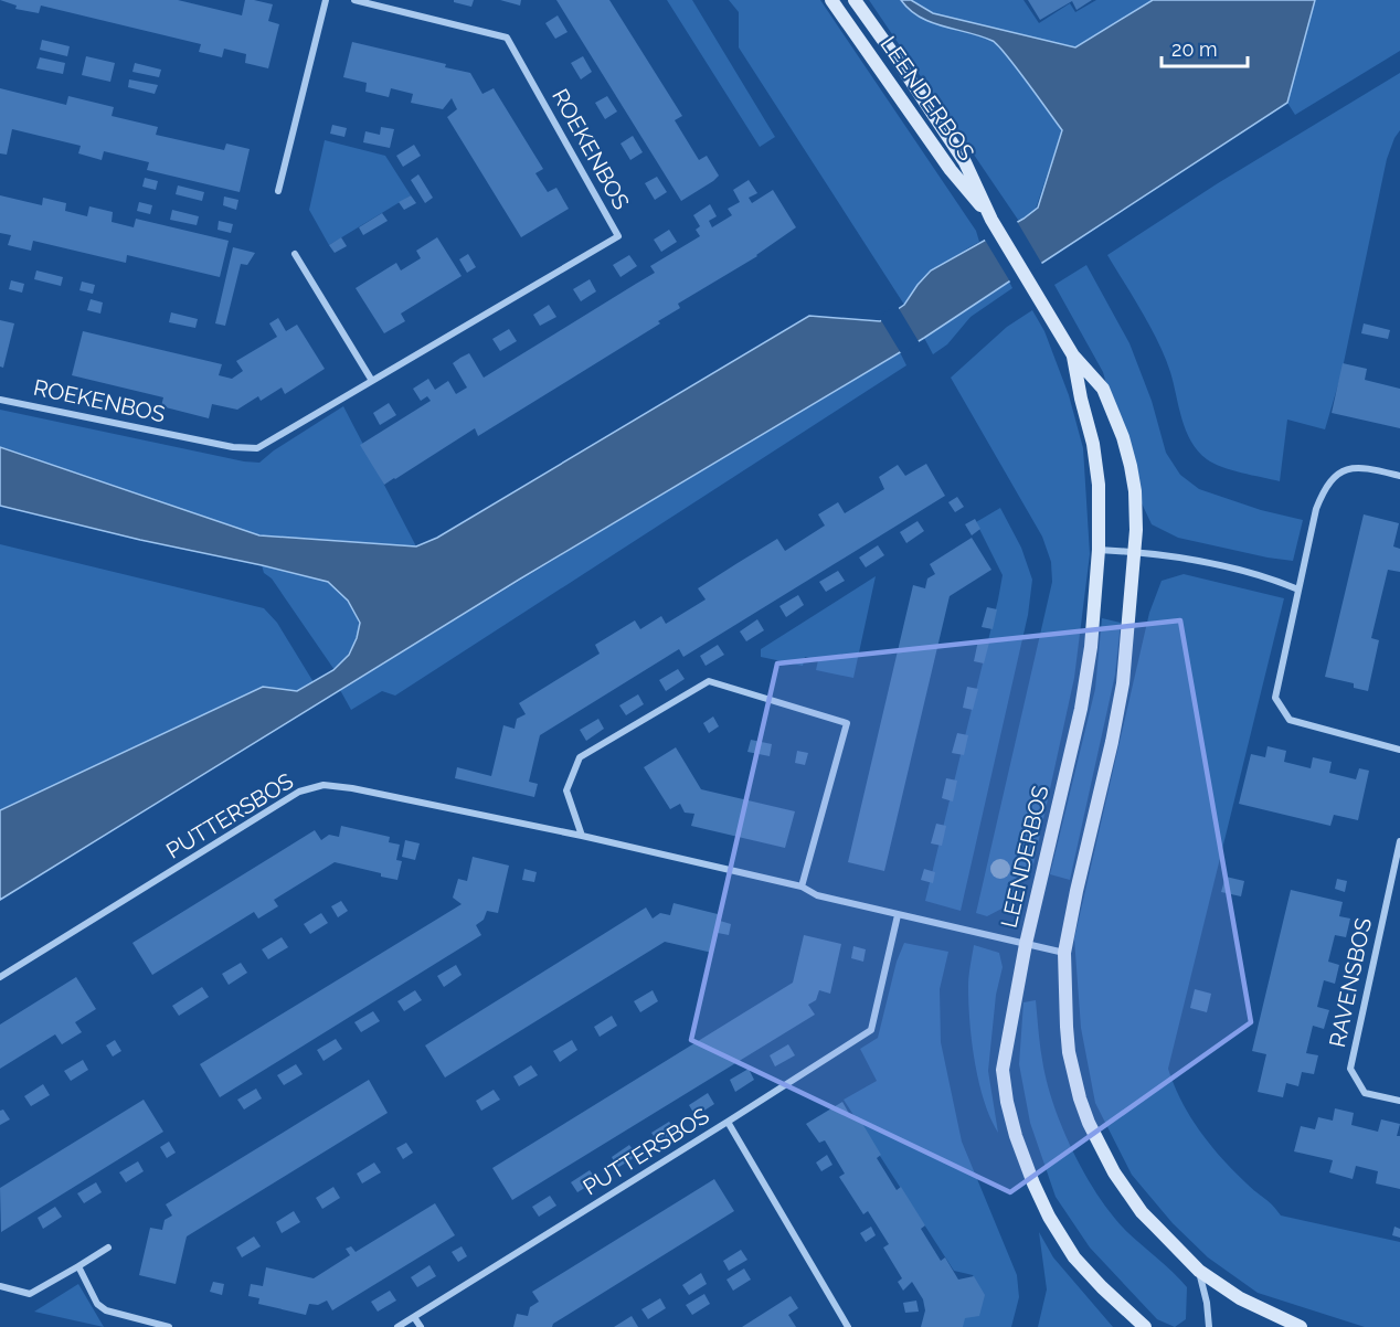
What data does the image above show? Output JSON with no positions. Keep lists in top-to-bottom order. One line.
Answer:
{"streets":{"main road":["LEENDERBOS"],"street":["ROEKENBOS","PUTTERSBOS","RAVENSBOS"]},"crossings":[["LEENDERBOS","PUTTERSBOS"]],"scale_bar":"20 m"}
